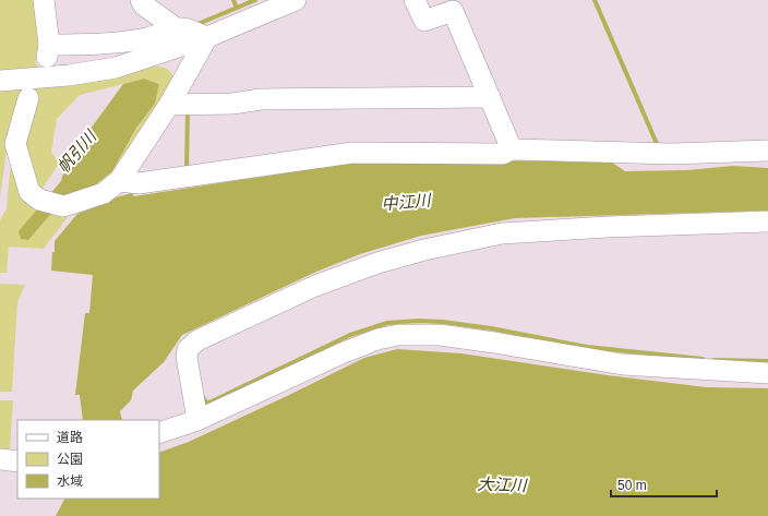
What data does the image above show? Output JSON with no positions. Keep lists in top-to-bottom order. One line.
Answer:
{"water":["帆引川","中江川","大江川"],"legend":["道路","公園","水域"],"scale_bar":"50 m"}
